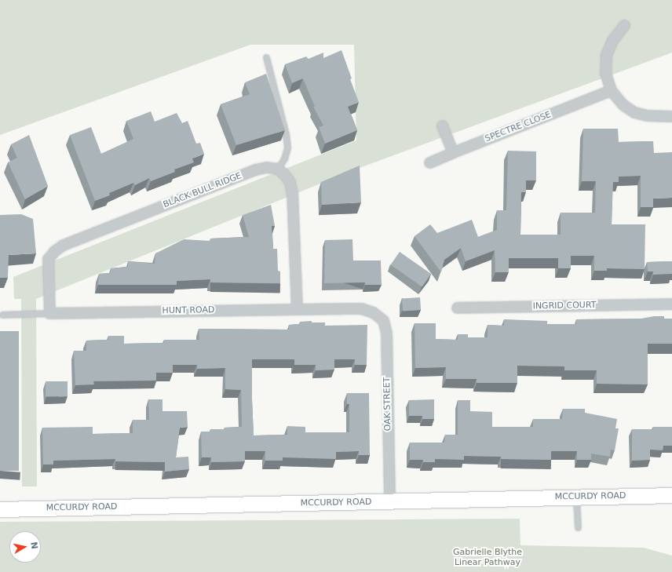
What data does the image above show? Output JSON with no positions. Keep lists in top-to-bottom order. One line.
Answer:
{"streets":{"main road":["MCCURDY ROAD"],"street":["SPECTRE CLOSE","BLACK BULL RIDGE","INGRID COURT","HUNT ROAD","OAK STREET"]},"crossings":[["BLACK BULL RIDGE","HUNT ROAD"],["HUNT ROAD","OAK STREET"],["OAK STREET","MCCURDY ROAD"]],"parks":["Gabrielle Blythe Linear Pathway"],"north":"right"}
